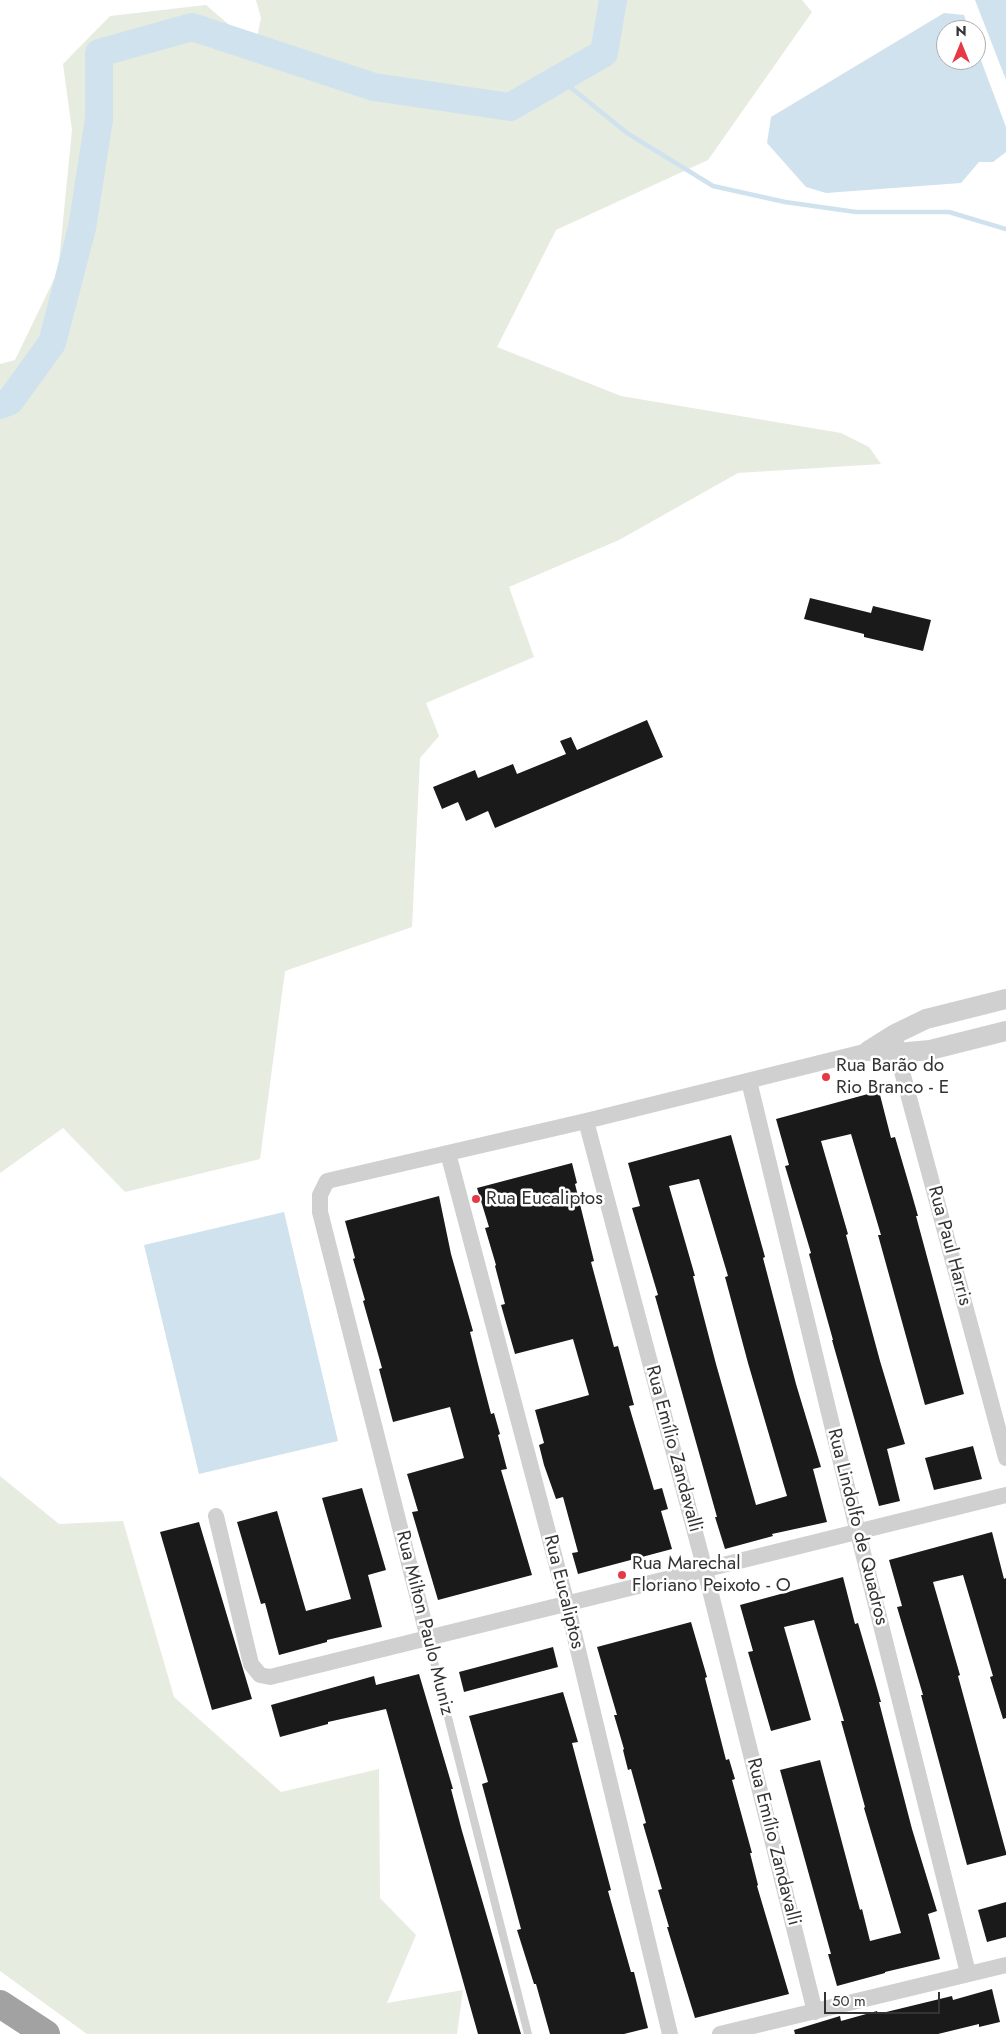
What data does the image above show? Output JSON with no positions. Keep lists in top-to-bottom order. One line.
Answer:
{"streets":{"street":["Rua Paul Harris","Rua Emílio Zandavalli","Rua Lindolfo de Quadros","Rua Eucaliptos","Rua Milton Paulo Muniz"]},"crossings":[["Rua Eucaliptos","Rua Milton Paulo Muniz"]],"places":["Rua Barão do Rio Branco - E","Rua Eucaliptos","Rua Marechal Floriano Peixoto - O"],"scale_bar":"50 m","north":"top"}
